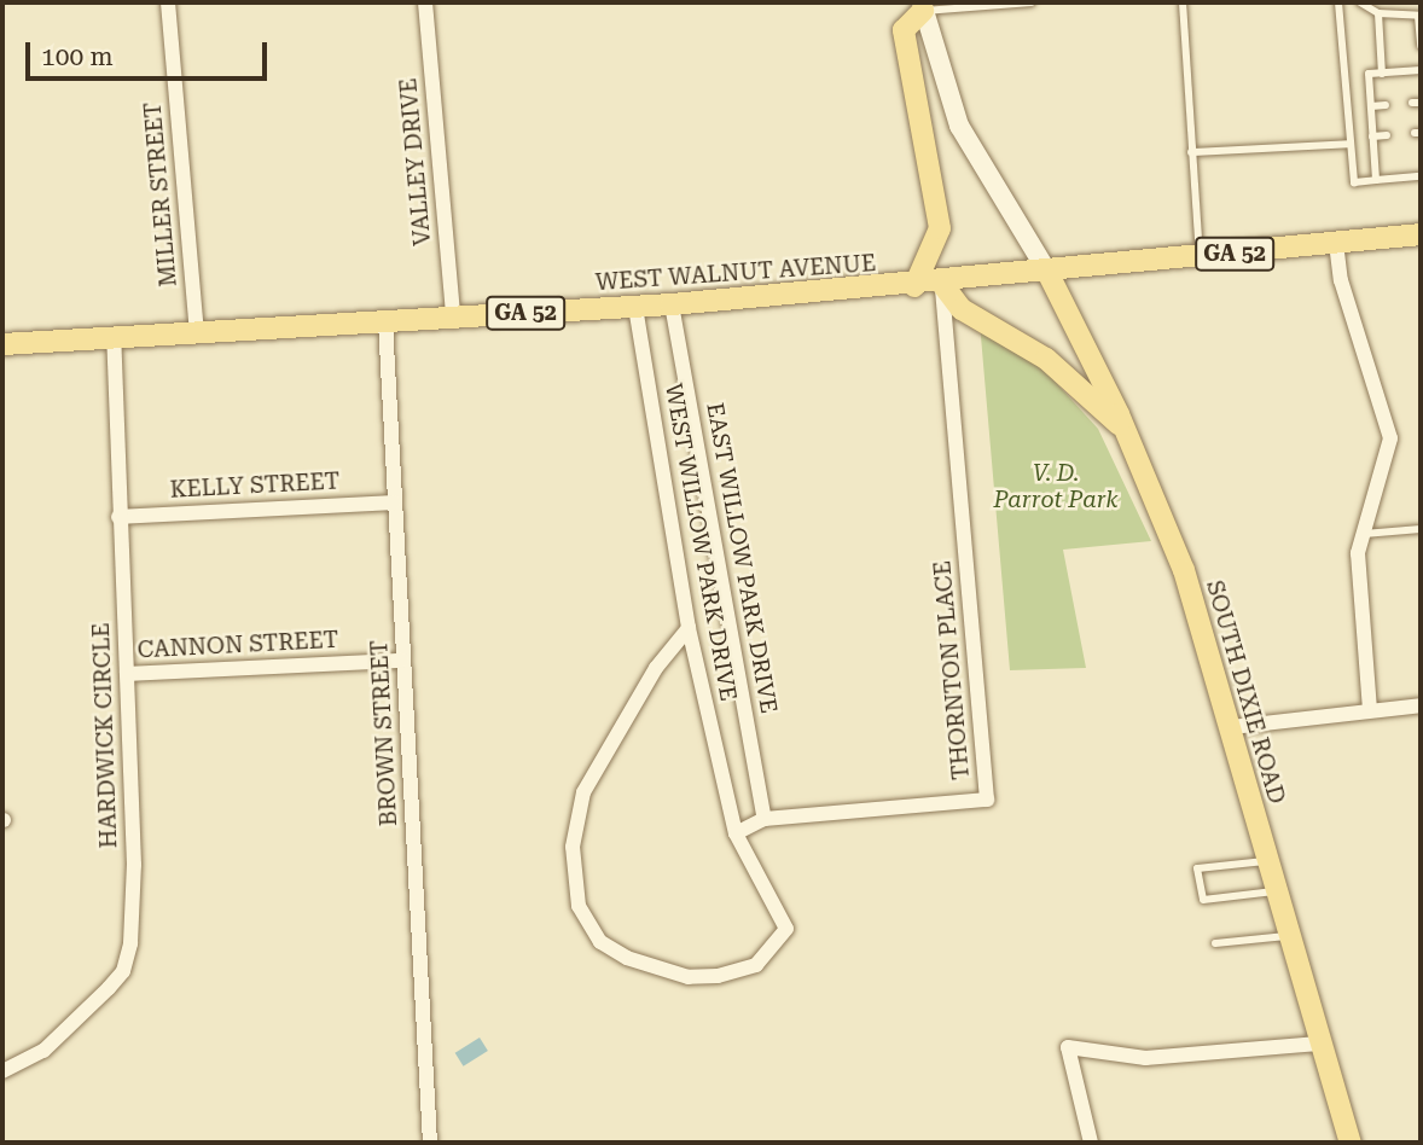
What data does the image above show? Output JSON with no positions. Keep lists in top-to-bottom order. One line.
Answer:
{"streets":{"main road":["GA 52","WEST WALNUT AVENUE","SOUTH DIXIE ROAD"],"street":["VALLEY DRIVE","MILLER STREET","KELLY STREET","WEST WILLOW PARK DRIVE","EAST WILLOW PARK DRIVE","CANNON STREET","THORNTON PLACE","BROWN STREET","HARDWICK CIRCLE"]},"crossings":[["VALLEY DRIVE","WEST WALNUT AVENUE"],["MILLER STREET","WEST WALNUT AVENUE"],["WEST WALNUT AVENUE","WEST WILLOW PARK DRIVE"],["WEST WALNUT AVENUE","EAST WILLOW PARK DRIVE"],["WEST WALNUT AVENUE","THORNTON PLACE"],["WEST WALNUT AVENUE","SOUTH DIXIE ROAD"],["WEST WALNUT AVENUE","BROWN STREET"],["WEST WALNUT AVENUE","HARDWICK CIRCLE"],["KELLY STREET","BROWN STREET"],["KELLY STREET","HARDWICK CIRCLE"],["WEST WILLOW PARK DRIVE","THORNTON PLACE"],["EAST WILLOW PARK DRIVE","THORNTON PLACE"],["CANNON STREET","BROWN STREET"],["CANNON STREET","HARDWICK CIRCLE"]],"parks":["V. D. Parrot Park"],"scale_bar":"100 m"}
